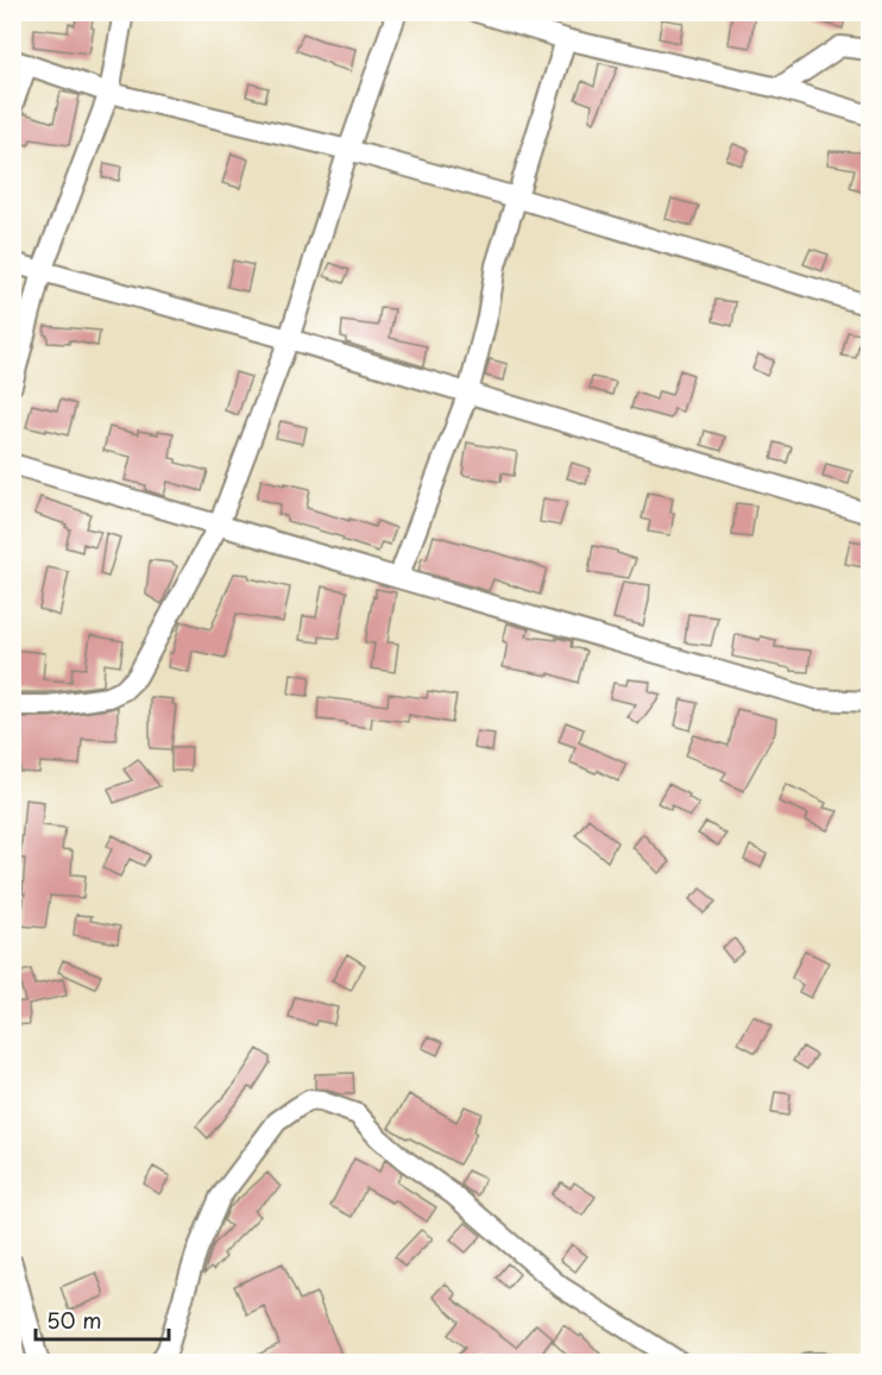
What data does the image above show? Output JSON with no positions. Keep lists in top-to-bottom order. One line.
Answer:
{"scale_bar":"50 m"}
